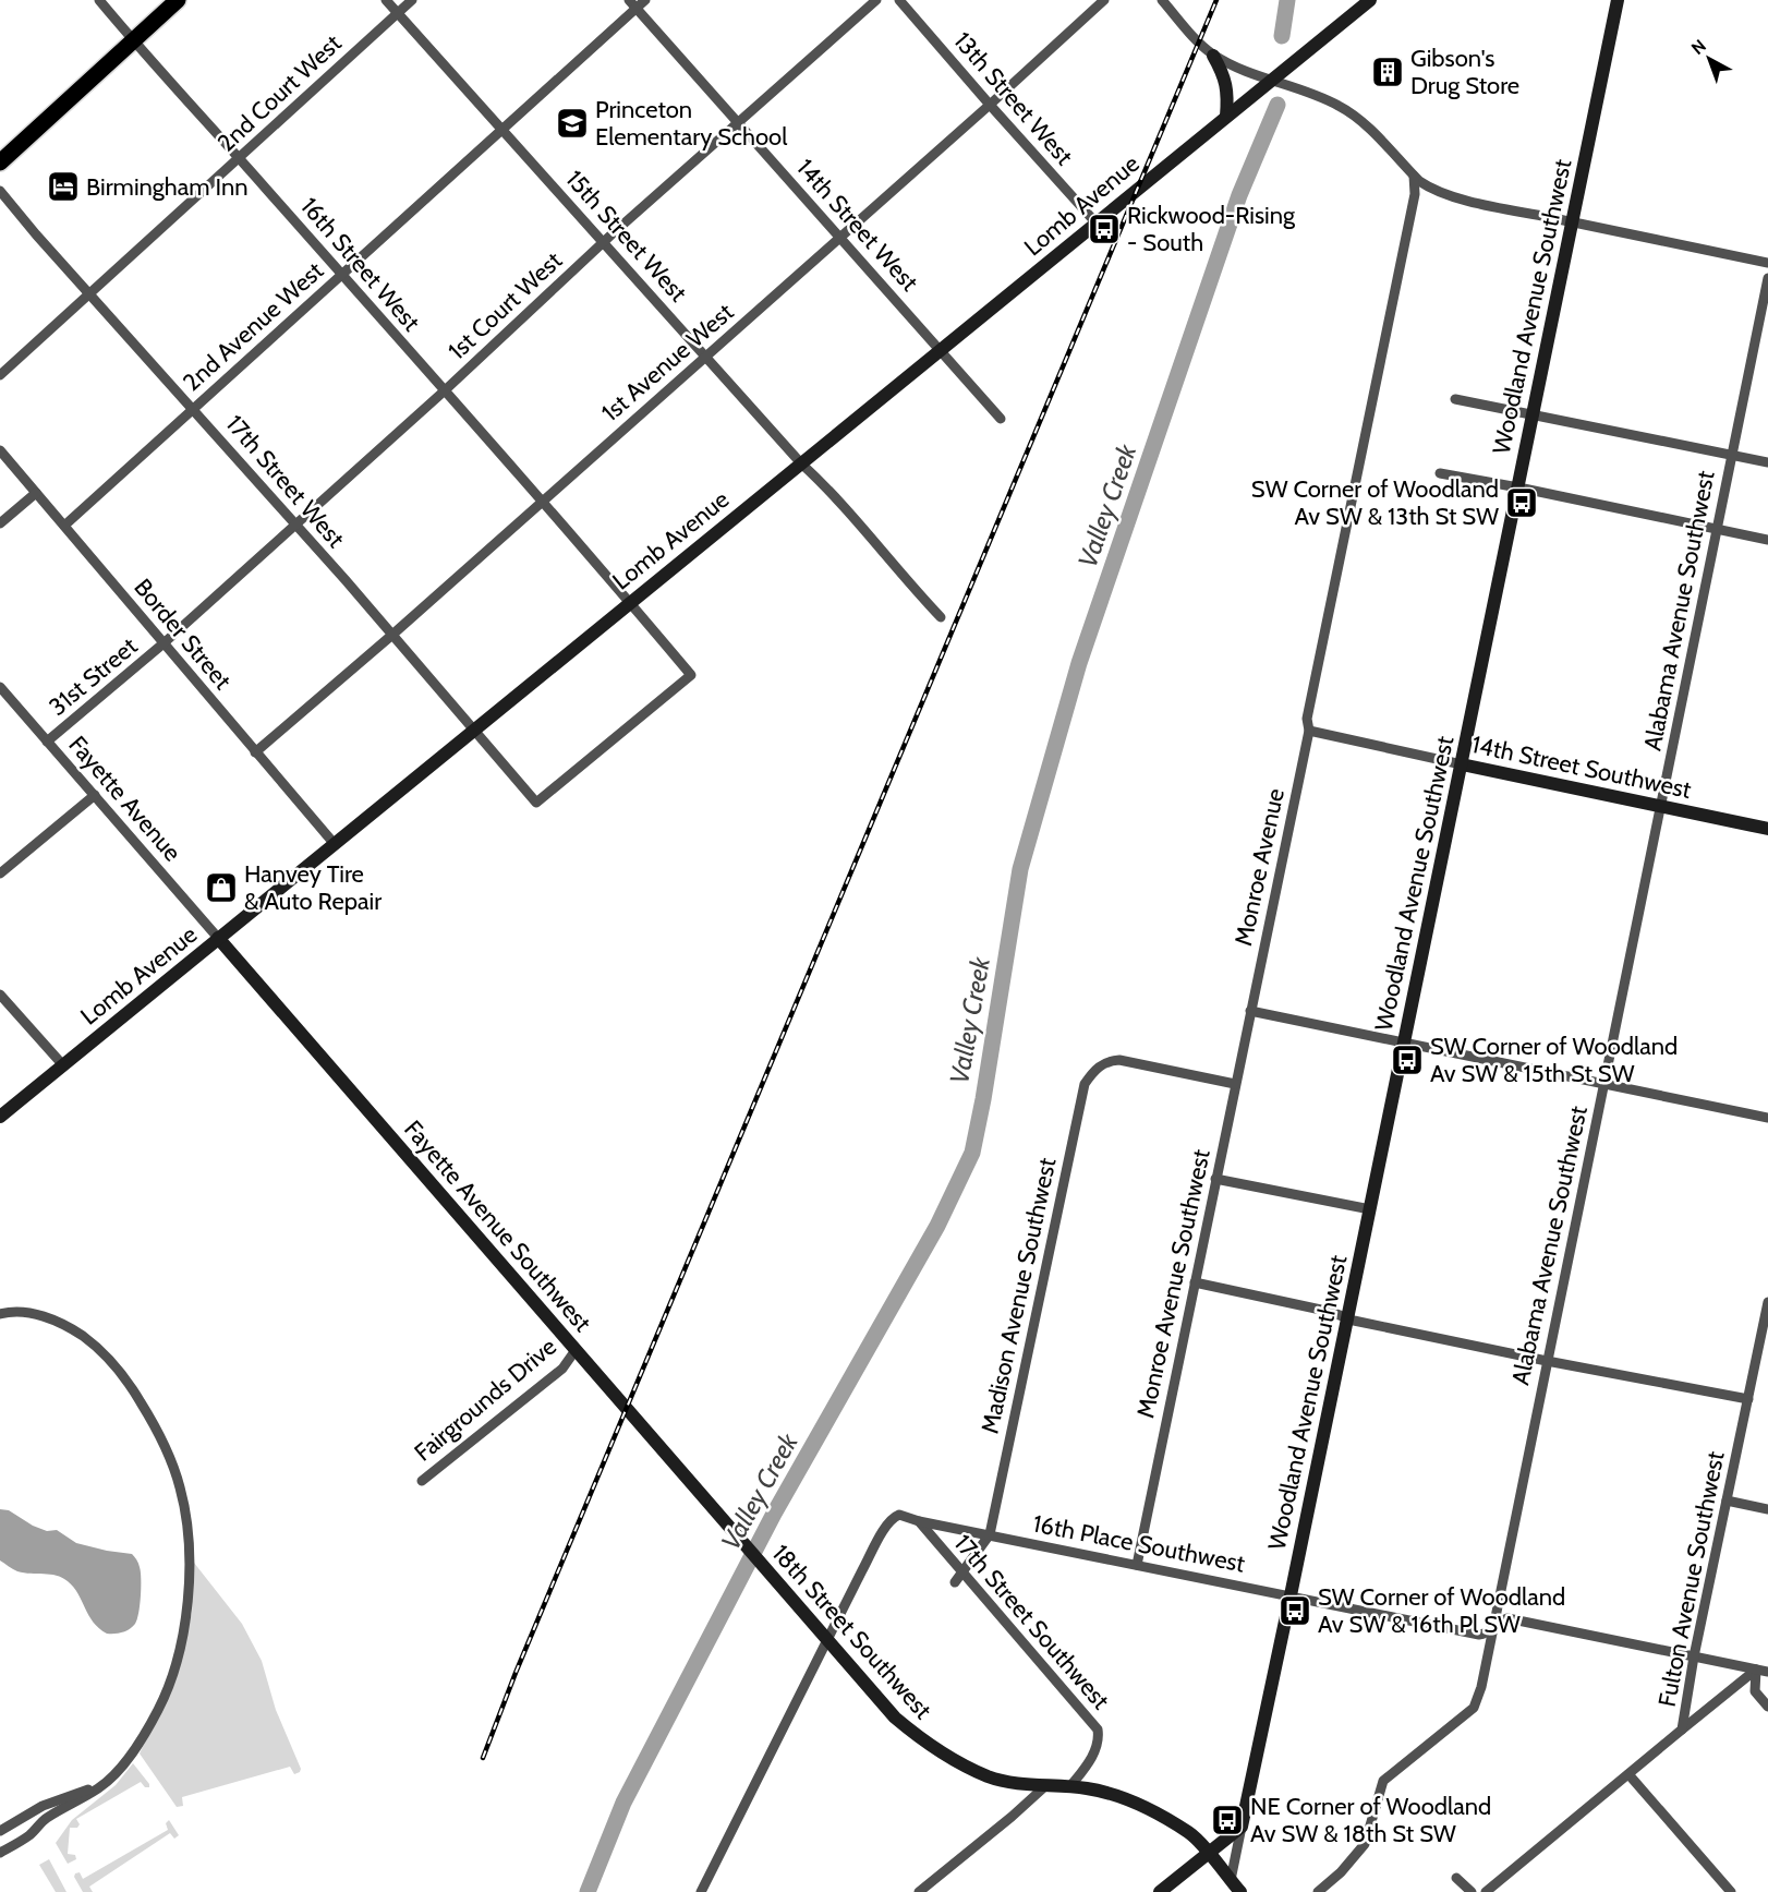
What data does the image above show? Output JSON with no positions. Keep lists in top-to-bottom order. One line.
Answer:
{"streets":{"street":["2nd Court West","13th Street West","Lomb Avenue","14th Street West","15th Street West","16th Street West","1st Court West","Woodland Avenue Southwest","2nd Avenue West","1st Avenue West","17th Street West","Alabama Avenue Southwest","Border Street","31st Street","14th Street Southwest","Fayette Avenue","Monroe Avenue","Fayette Avenue Southwest","Monroe Avenue Southwest","Madison Avenue Southwest","Fairgrounds Drive","16th Place Southwest","Fulton Avenue Southwest","17th Street Southwest","18th Street Southwest"]},"crossings":[["2nd Court West","15th Street West"],["2nd Court West","16th Street West"],["2nd Court West","17th Street West"],["13th Street West","Lomb Avenue"],["13th Street West","1st Avenue West"],["Lomb Avenue","14th Street West"],["Lomb Avenue","15th Street West"],["Lomb Avenue","16th Street West"],["Lomb Avenue","17th Street West"],["Lomb Avenue","Border Street"],["Lomb Avenue","Fayette Avenue"],["Lomb Avenue","Fayette Avenue Southwest"],["14th Street West","1st Court West"],["14th Street West","2nd Avenue West"],["14th Street West","1st Avenue West"],["15th Street West","1st Court West"],["15th Street West","2nd Avenue West"],["15th Street West","1st Avenue West"],["16th Street West","1st Court West"],["16th Street West","2nd Avenue West"],["16th Street West","1st Avenue West"],["16th Street West","17th Street West"],["1st Court West","17th Street West"],["1st Court West","Border Street"],["1st Court West","31st Street"],["Woodland Avenue Southwest","14th Street Southwest"],["Woodland Avenue Southwest","16th Place Southwest"],["2nd Avenue West","17th Street West"],["2nd Avenue West","Border Street"],["1st Avenue West","17th Street West"],["1st Avenue West","Border Street"],["Alabama Avenue Southwest","14th Street Southwest"],["Alabama Avenue Southwest","16th Place Southwest"],["Border Street","31st Street"],["31st Street","Fayette Avenue"],["14th Street Southwest","Monroe Avenue"],["Fayette Avenue","Fayette Avenue Southwest"],["Monroe Avenue","Monroe Avenue Southwest"],["Fayette Avenue Southwest","Fairgrounds Drive"],["Fayette Avenue Southwest","18th Street Southwest"],["Monroe Avenue Southwest","Madison Avenue Southwest"],["Monroe Avenue Southwest","16th Place Southwest"],["Madison Avenue Southwest","16th Place Southwest"],["16th Place Southwest","Fulton Avenue Southwest"],["16th Place Southwest","17th Street Southwest"],["17th Street Southwest","18th Street Southwest"]],"water":["Valley Creek"],"places":{"building":["Gibson's Drug Store"],"school or university":["Princeton Elementary School"],"hotel":["Birmingham Inn"],"bus stop":["Rickwood-Rising - South","SW Corner of Woodland Av SW & 13th St SW","SW Corner of Woodland Av SW & 15th St SW","SW Corner of Woodland Av SW & 16th Pl SW","NE Corner of Woodland Av SW & 18th St SW"],"shop":["Hanvey Tire & Auto Repair"]},"north":"top left"}
